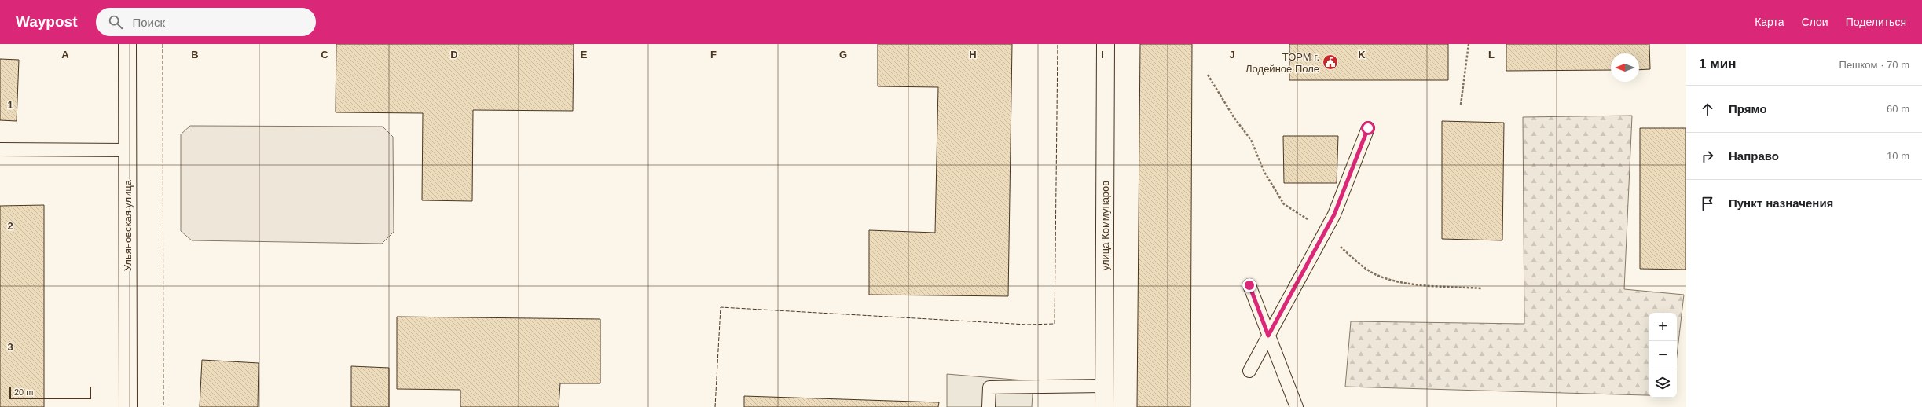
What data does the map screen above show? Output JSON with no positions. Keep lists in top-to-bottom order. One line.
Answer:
{"streets":{"street":["Ульяновская улица","улица Коммунаров"]},"places":{"public building":["ТОРМ г. Лодейное Поле"]},"scale_bar":"20 m","north":"left","page":{"header":"Waypost","search":"Поиск","nav":["Карта","Слои","Поделиться"],"heading":["1 мин","Пешком · 70 m"],"list":[["Прямо","60 m"],["Направо","10 m"],"Пункт назначения"],"map_buttons":["+","−"],"scale":"20 m"},"grid":{"columns":["A","B","C","D","E","F","G","H","I","J","K","L"],"rows":["1","2","3"]}}
